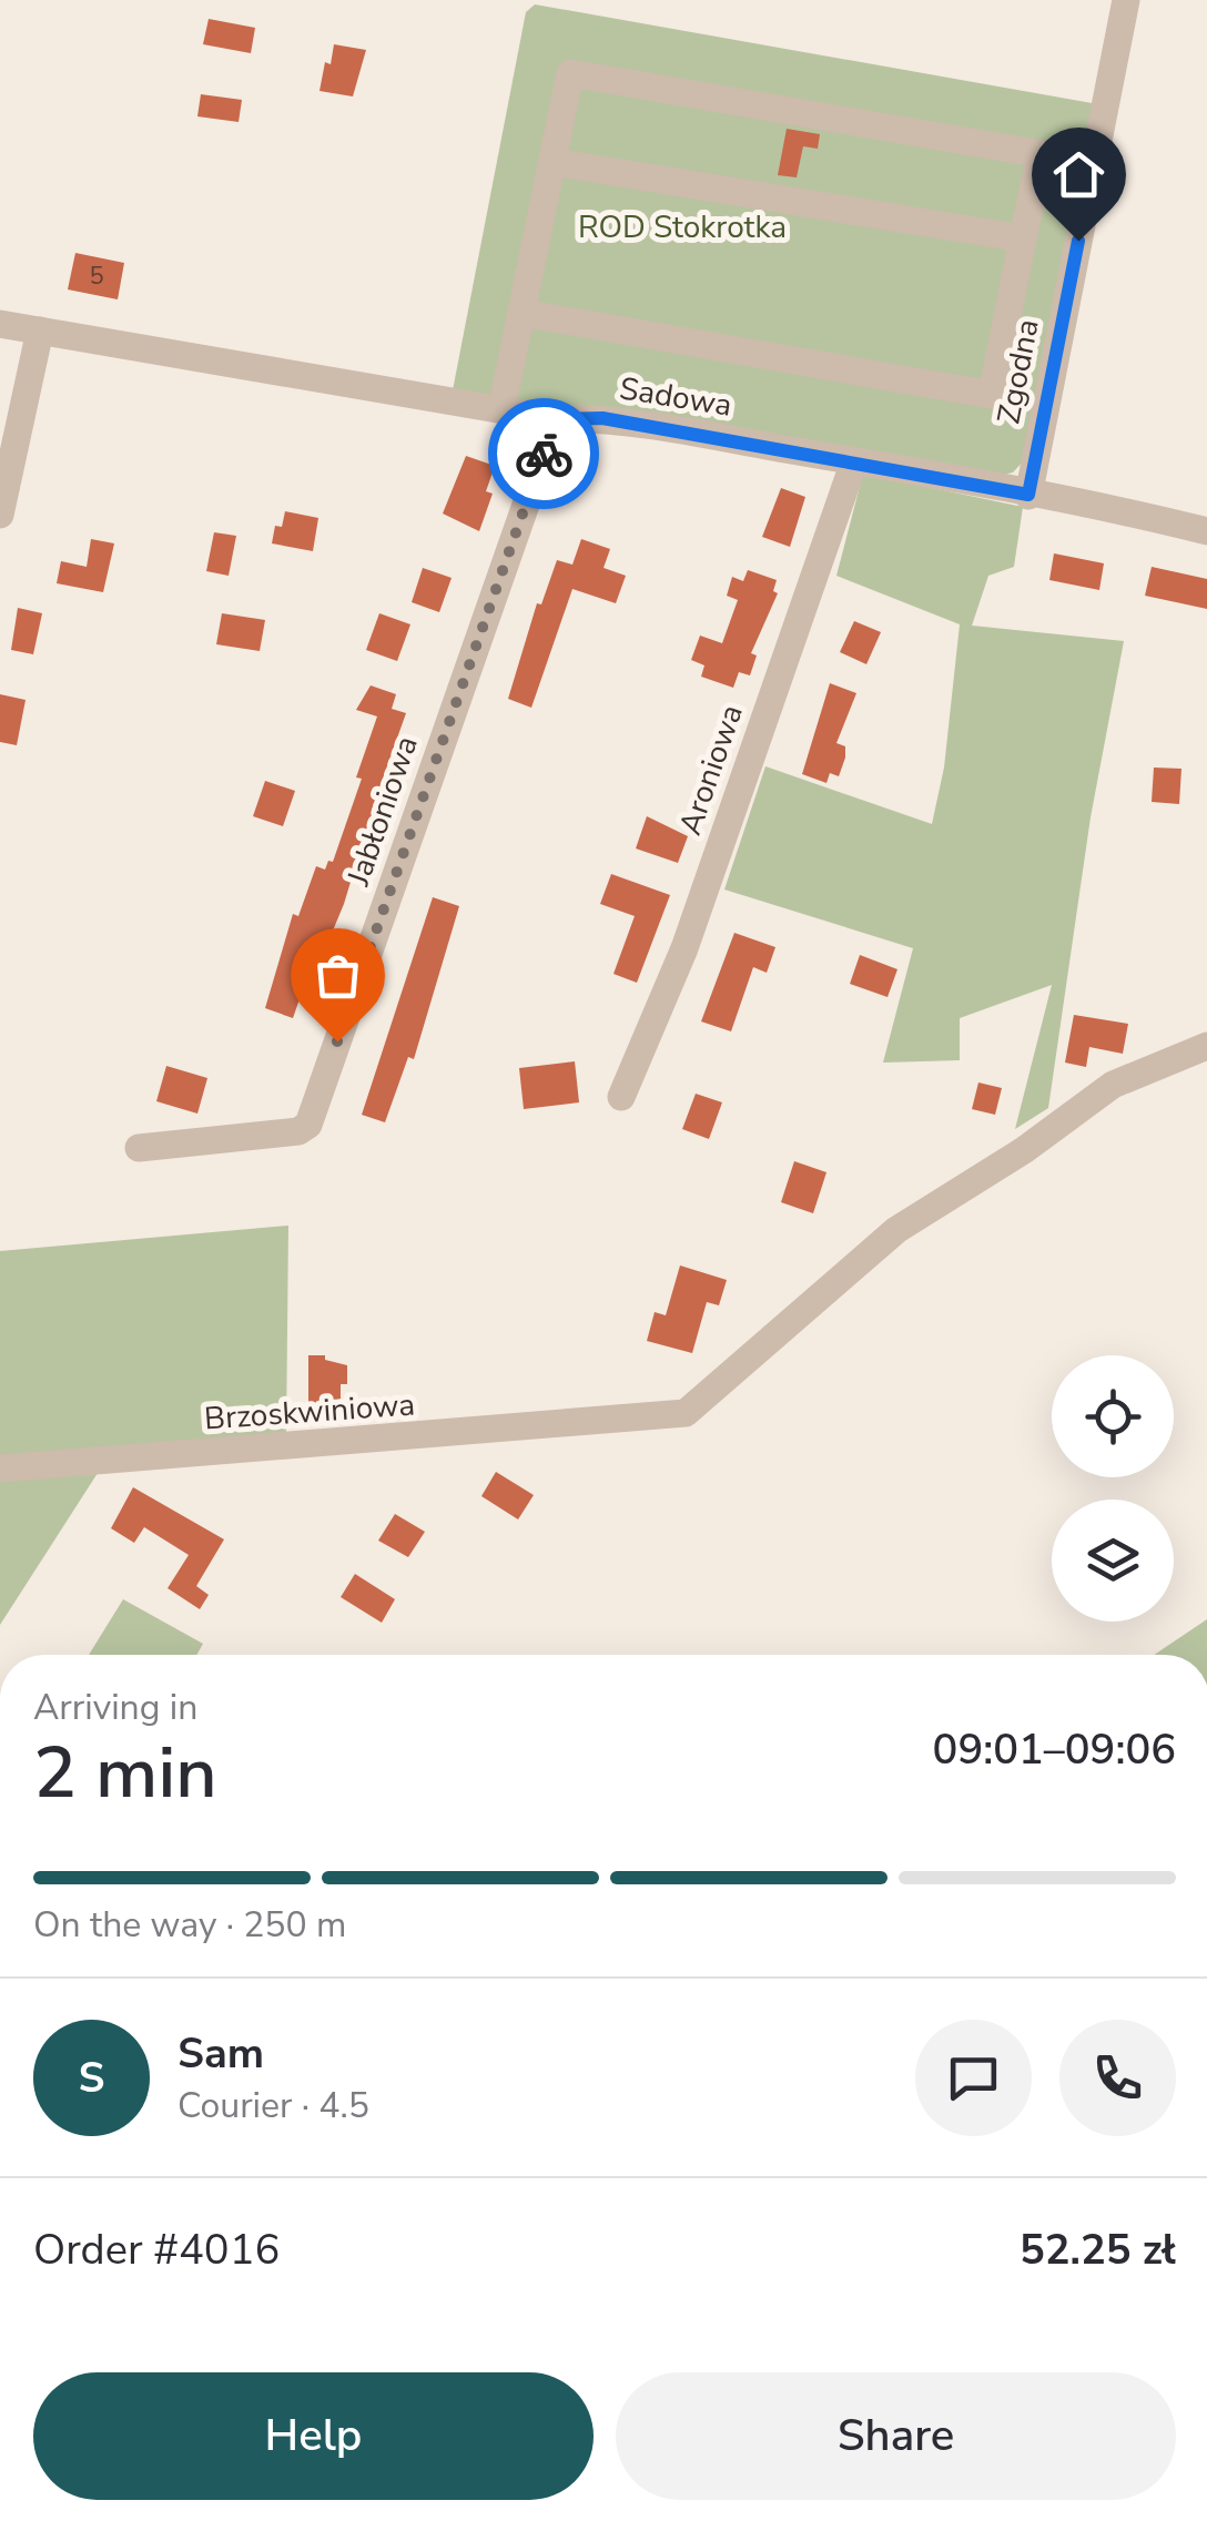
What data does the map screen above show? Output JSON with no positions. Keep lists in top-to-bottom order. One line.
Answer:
{"streets":{"street":["Zgodna","Sadowa","Aroniowa","Jabłoniowa","Brzoskwiniowa"]},"crossings":[["Zgodna","Sadowa"],["Sadowa","Aroniowa"],["Sadowa","Jabłoniowa"]],"parks":["ROD Stokrotka"],"house_numbers":["5"],"page":{"heading":["2 min","Arriving in","09:01–09:06"],"panel":["Sam","Courier · 4.5","Order #4016","52.25 zł"],"bar":"On the way · 250 m","round":"S","buttons":["Help","Share"]}}
